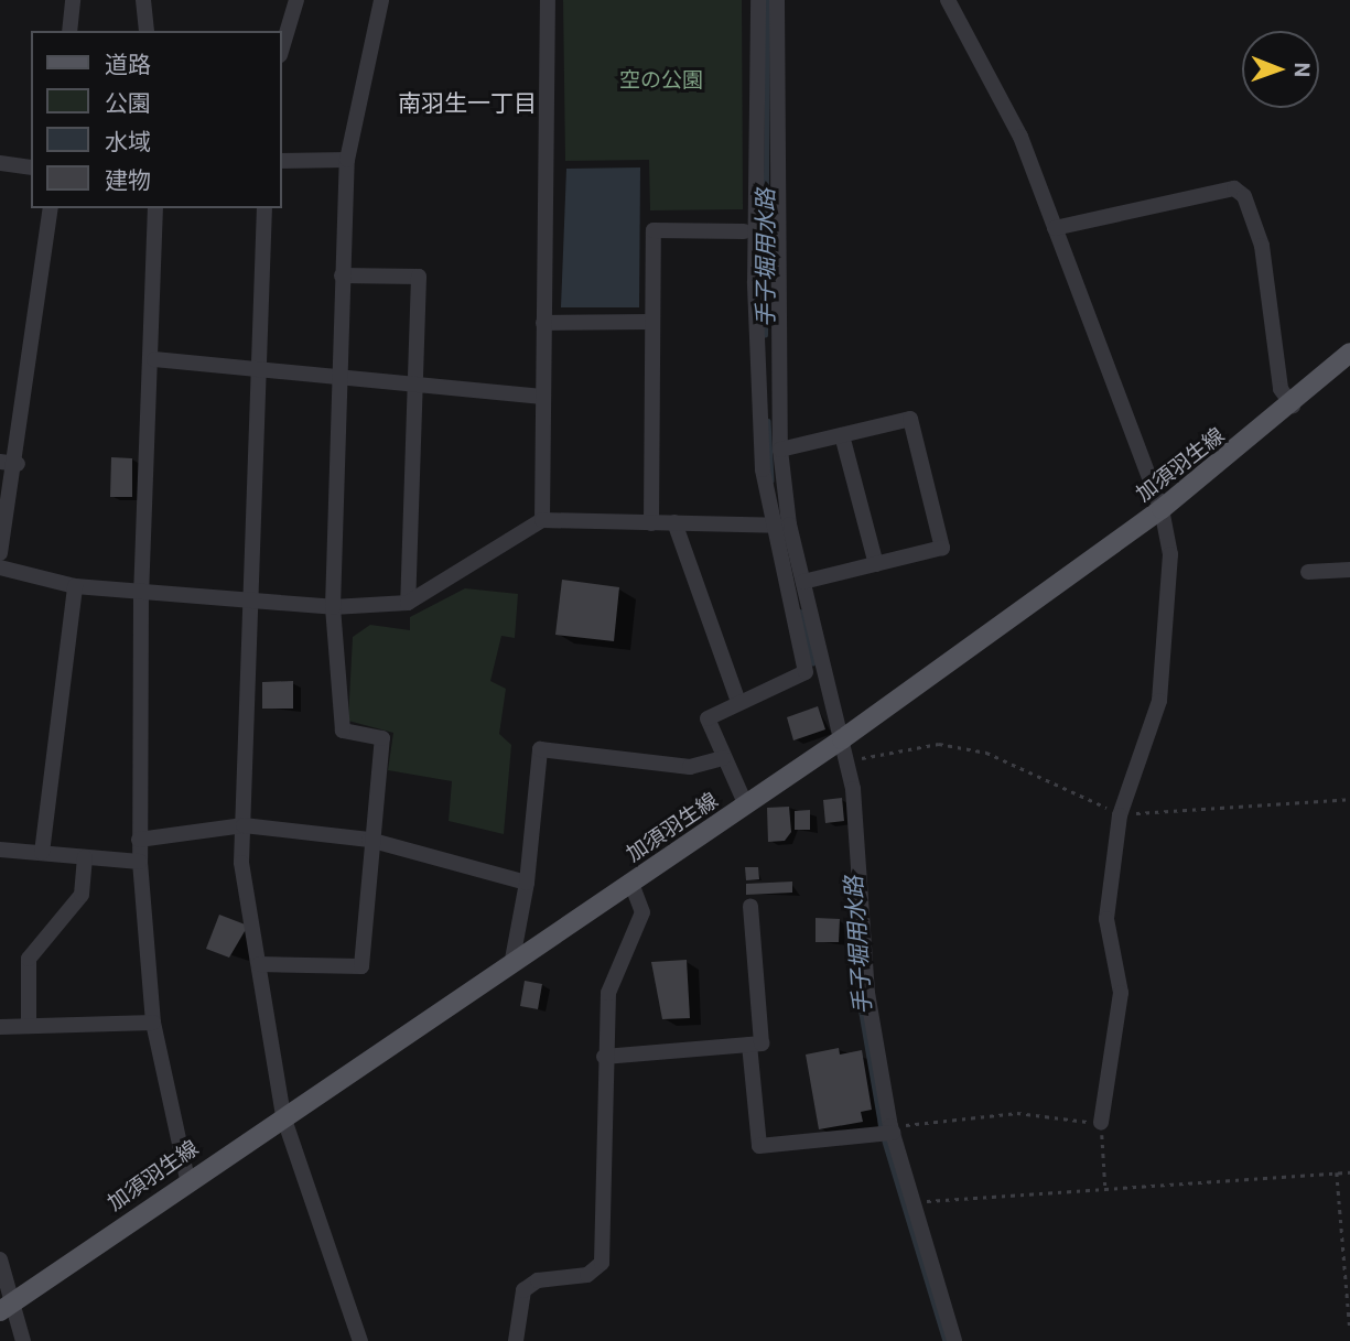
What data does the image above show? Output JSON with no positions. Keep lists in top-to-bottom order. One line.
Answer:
{"streets":{"main road":["加須羽生線"]},"districts":["南羽生一丁目"],"water":["手子堀用水路"],"parks":["空の公園"],"legend":["道路","公園","水域","建物"],"north":"right"}
